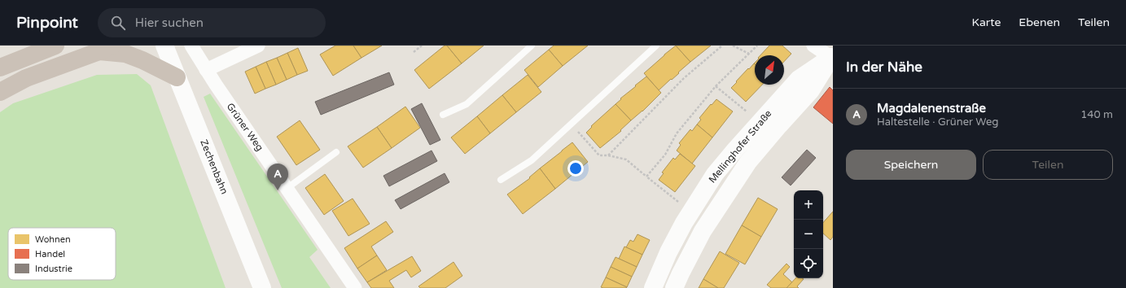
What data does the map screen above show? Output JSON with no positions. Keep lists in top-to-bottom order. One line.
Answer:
{"streets":{"main road":["Mellinghofer Straße","Zechenbahn"],"street":["Grüner Weg"]},"legend":["Wohnen","Handel","Industrie"],"north":"top right","page":{"header":"Pinpoint","search":"Hier suchen","nav":["Karte","Ebenen","Teilen"],"heading":"In der Nähe","list":[{"mark":"A","name":"Magdalenenstraße","note":"Haltestelle · Grüner Weg","value":"140 m"}],"buttons":["Speichern","Teilen"],"pins":"A","map_buttons":["+","−"]}}
